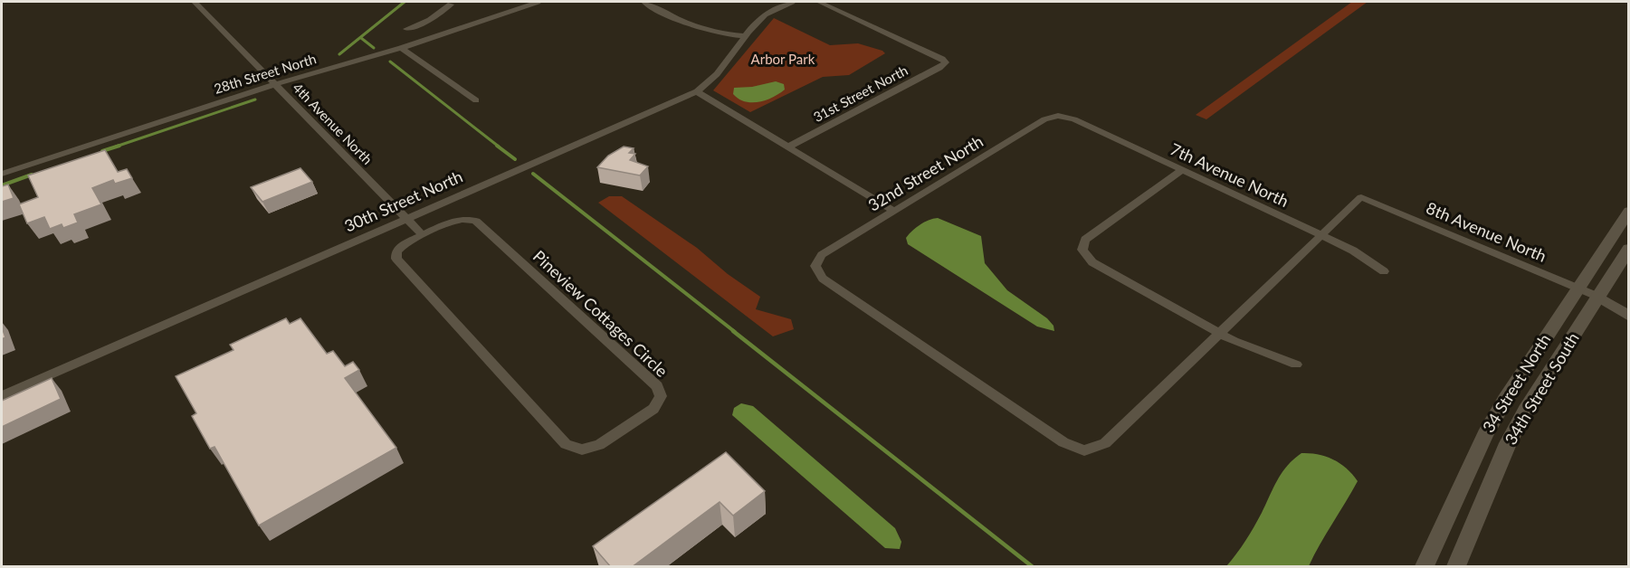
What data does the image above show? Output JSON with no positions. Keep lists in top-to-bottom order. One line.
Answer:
{"streets":{"main road":["34 Street North","34th Street South"],"street":["28th Street North","31st Street North","4th Avenue North","32nd Street North","7th Avenue North","30th Street North","8th Avenue North","Pineview Cottages Circle"]},"crossings":[["28th Street North","4th Avenue North"],["4th Avenue North","30th Street North"],["32nd Street North","7th Avenue North"],["7th Avenue North","8th Avenue North"],["8th Avenue North","34 Street North"],["8th Avenue North","34th Street South"]],"parks":["Arbor Park"]}
